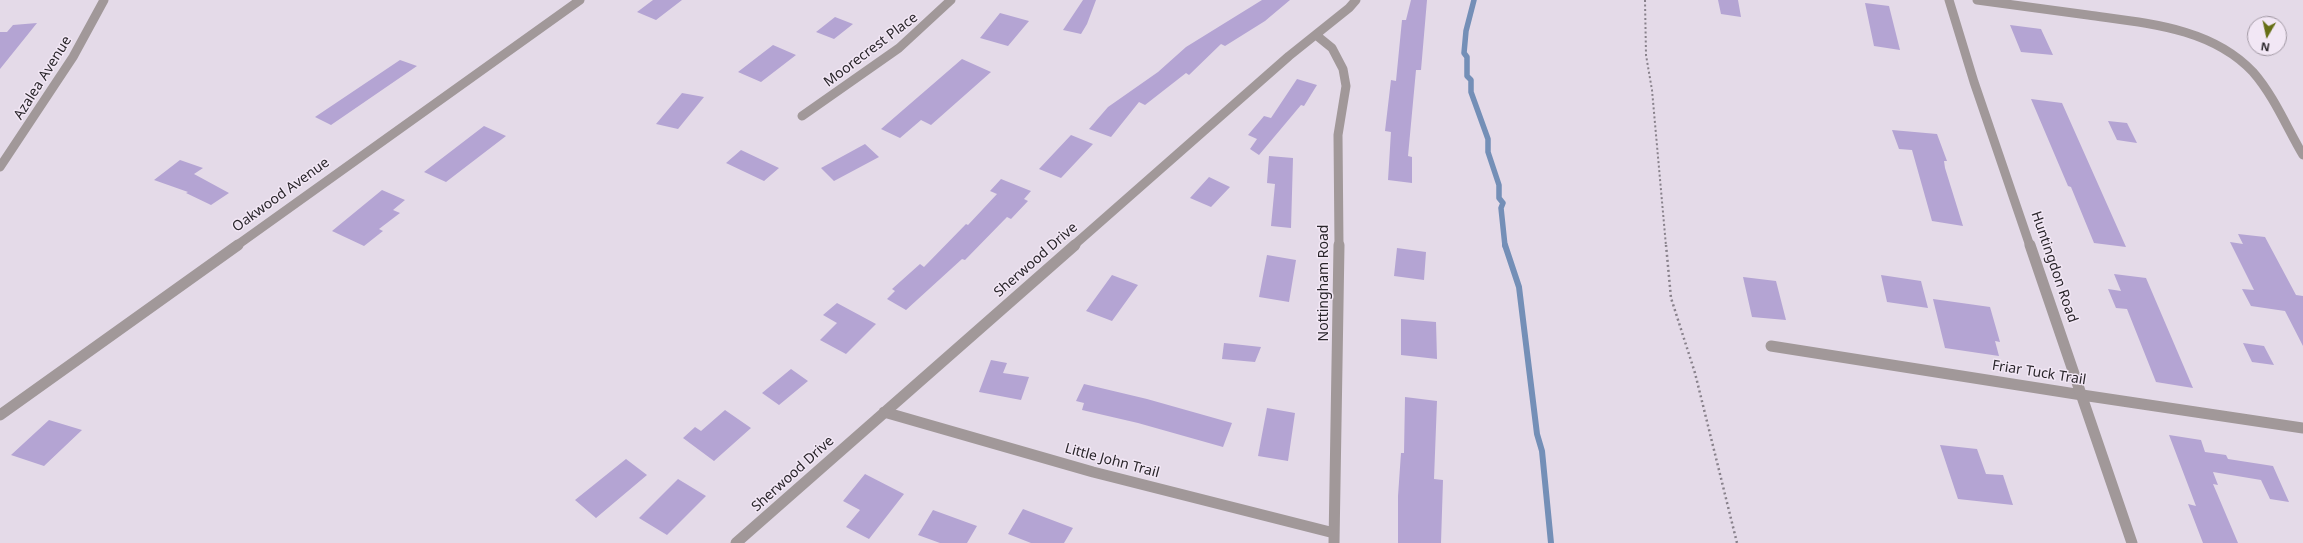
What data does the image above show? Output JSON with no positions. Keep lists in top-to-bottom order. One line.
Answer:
{"streets":{"street":["Moorecrest Place","Azalea Avenue","Oakwood Avenue","Sherwood Drive","Huntingdon Road","Nottingham Road","Friar Tuck Trail","Little John Trail"]},"crossings":[["Sherwood Drive","Nottingham Road"],["Sherwood Drive","Little John Trail"],["Huntingdon Road","Friar Tuck Trail"],["Nottingham Road","Little John Trail"]],"north":"bottom"}
